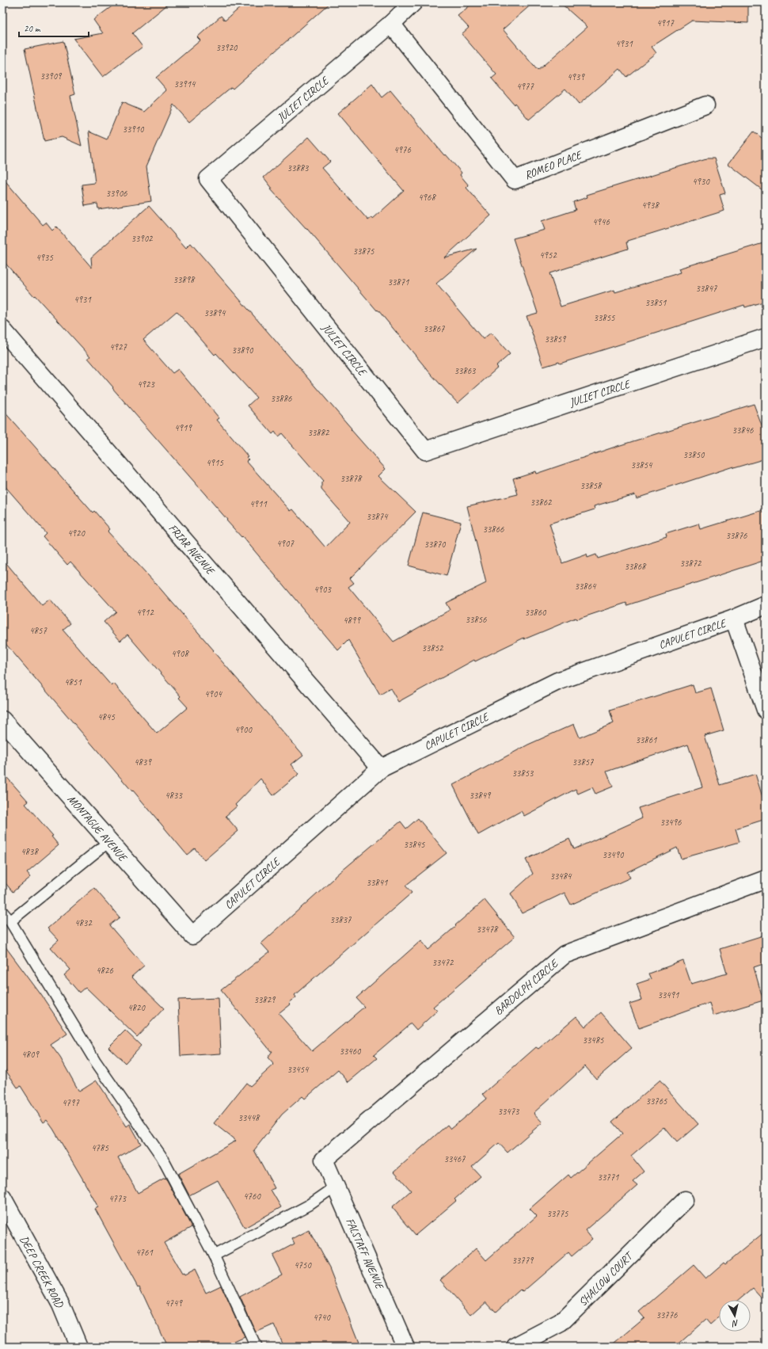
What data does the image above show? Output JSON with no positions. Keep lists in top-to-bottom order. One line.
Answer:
{"streets":{"street":["JULIET CIRCLE","ROMEO PLACE","FRIAR AVENUE","CAPULET CIRCLE","MONTAGUE AVENUE","BARDOLPH CIRCLE","FALSTAFF AVENUE","DEEP CREEK ROAD","SHALLOW COURT"]},"crossings":[["JULIET CIRCLE","ROMEO PLACE"],["FRIAR AVENUE","CAPULET CIRCLE"],["CAPULET CIRCLE","MONTAGUE AVENUE"],["BARDOLPH CIRCLE","FALSTAFF AVENUE"]],"house_numbers":["4917","4931","33920","33909","4939","33914","4977","33910","4976","33883","4930","33906","4968","4938","4946","33902","33875","4952","4935","33898","33871","33847","4931","33851","33894","33855","33867","33859","4927","33890","33863","4923","33886","4919","33846","33882","33850","4915","33854","33878","33858","33862","4911","33874","33866","4920","33876","4907","33870","33872","33868","33864","4903","4912","33860","33856","4899","4857","33852","4908","4851","4904","4845","4900","33861","4839","33857","33853","4833","33849","33496","33845","4838","33490","33484","33841","33837","4832","33478","33472","4826","33491","33829","4820","33485","33460","4809","33454","33765","4797","33473","33448","4785","33467","33771","4760","4773","33775","4761","33779","4750","4749","33776","4740"],"scale_bar":"20 m","north":"bottom"}
